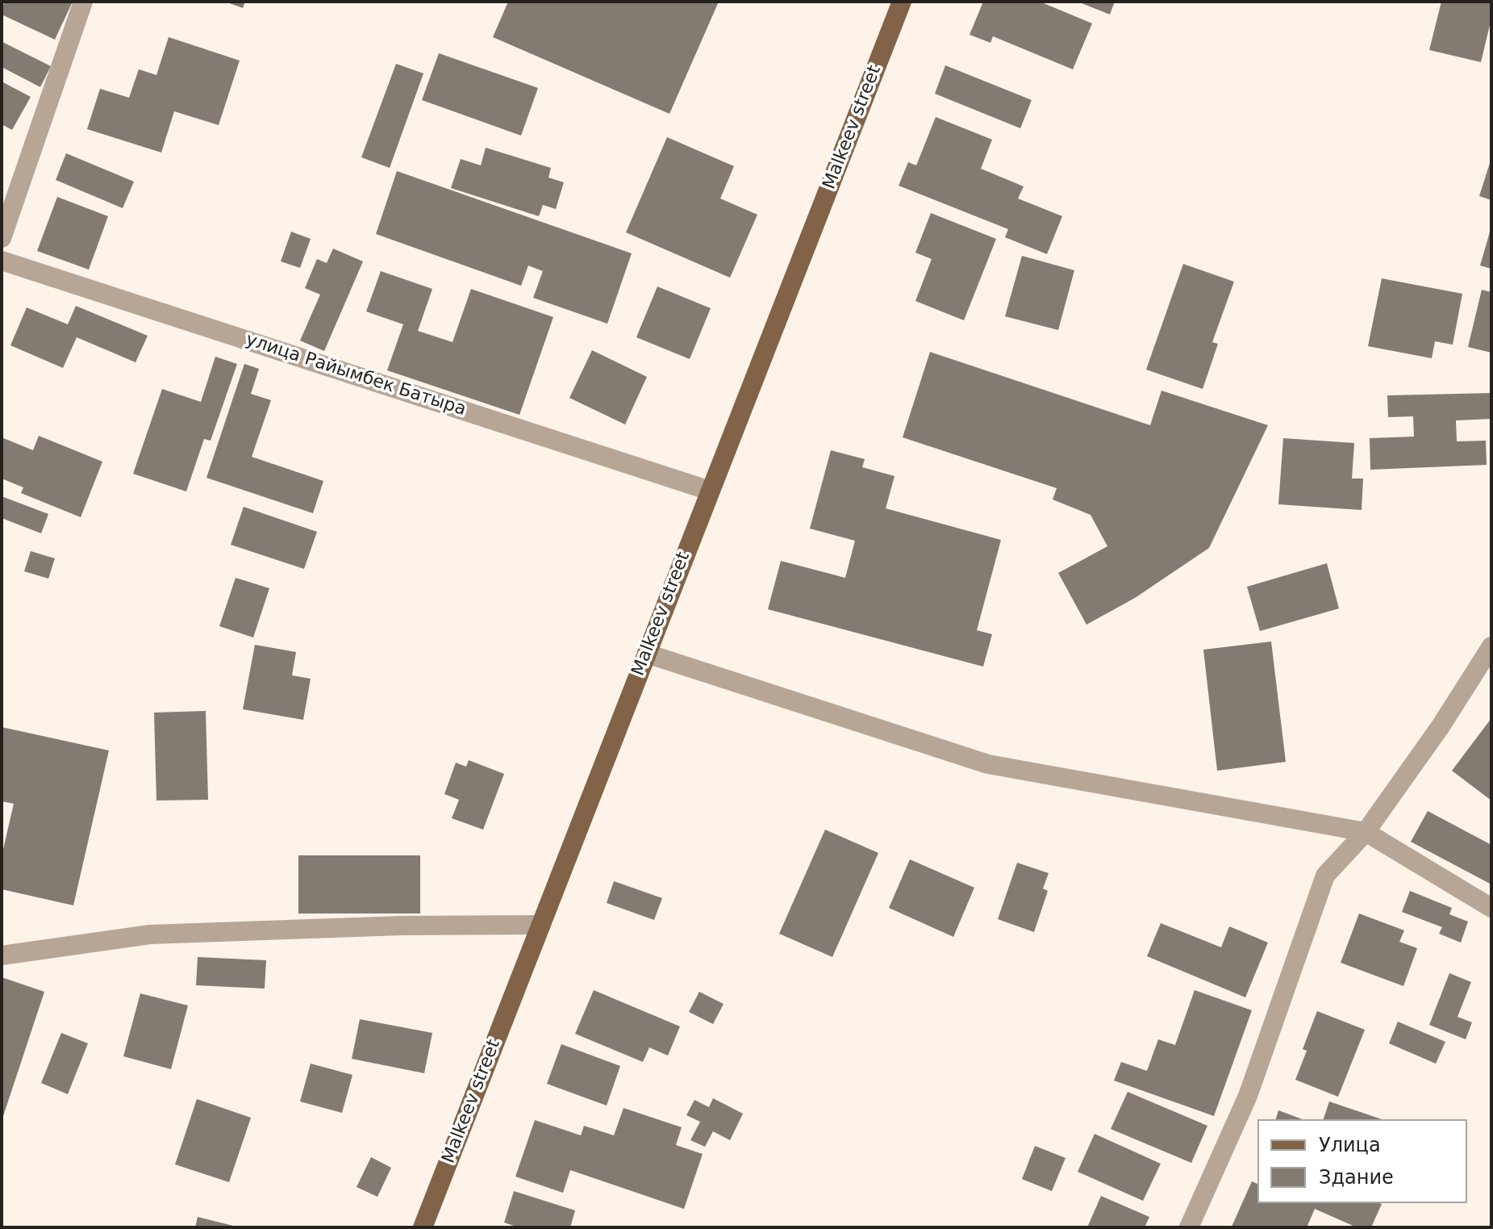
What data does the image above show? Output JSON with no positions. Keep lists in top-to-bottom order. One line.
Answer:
{"streets":{"main road":["Malkeev street"],"street":["улица Райымбек Батыра"]},"crossings":[["Malkeev street","улица Райымбек Батыра"]],"legend":["Улица","Здание"]}
